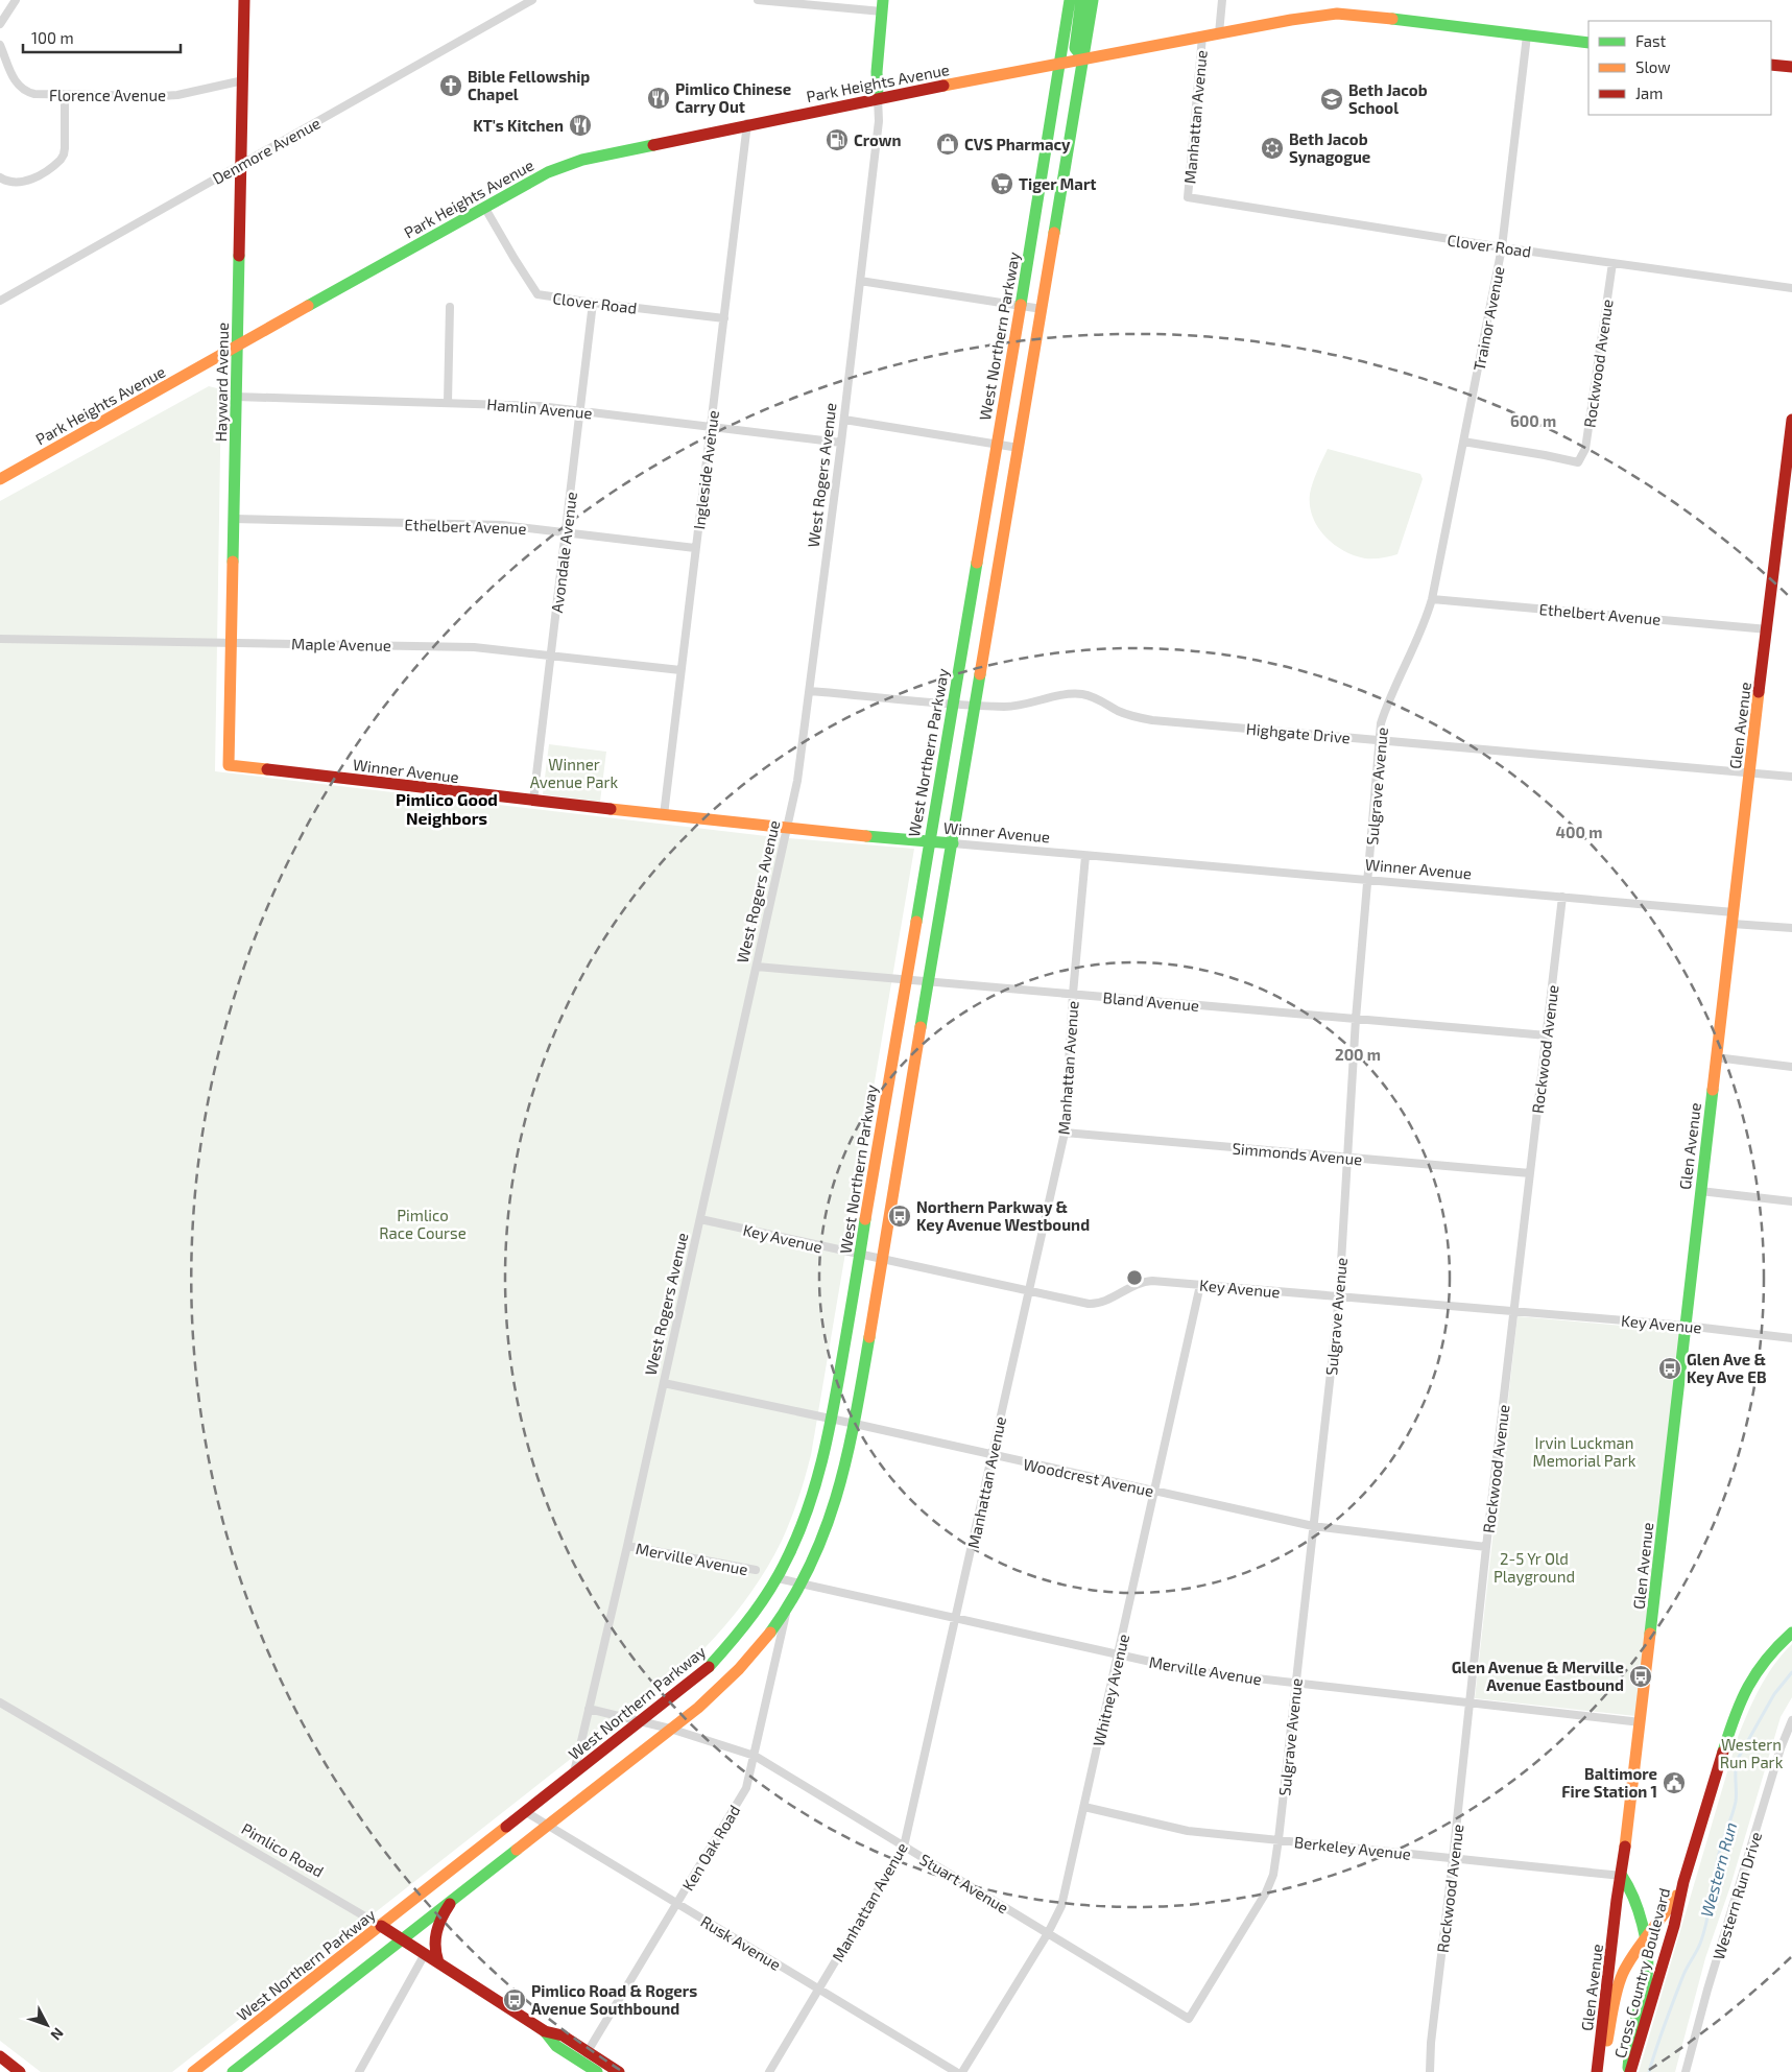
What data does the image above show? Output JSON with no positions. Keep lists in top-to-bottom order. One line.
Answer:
{"streets":{"main road":["Park Heights Avenue","West Northern Parkway","Hayward Avenue","West Rogers Avenue","Glen Avenue","Winner Avenue","Pimlico Road","Cross Country Boulevard"],"street":["Florence Avenue","Manhattan Avenue","Denmore Avenue","Clover Road","Trainor Avenue","Rockwood Avenue","Hamlin Avenue","Ingleside Avenue","Ethelbert Avenue","Avondale Avenue","Maple Avenue","Highgate Drive","Sulgrave Avenue","Bland Avenue","Simmonds Avenue","Key Avenue","Woodcrest Avenue","Merville Avenue","Whitney Avenue","Ken Oak Road","Berkeley Avenue","Stuart Avenue","Western Run Drive","Rusk Avenue"]},"crossings":[["Park Heights Avenue","Manhattan Avenue"],["Park Heights Avenue","Clover Road"],["Park Heights Avenue","Trainor Avenue"],["Park Heights Avenue","West Northern Parkway"],["Park Heights Avenue","Hayward Avenue"],["Park Heights Avenue","Ingleside Avenue"],["Park Heights Avenue","West Rogers Avenue"],["Florence Avenue","Hayward Avenue"],["Manhattan Avenue","Clover Road"],["Manhattan Avenue","Winner Avenue"],["Manhattan Avenue","Bland Avenue"],["Manhattan Avenue","Simmonds Avenue"],["Manhattan Avenue","Key Avenue"],["Manhattan Avenue","Woodcrest Avenue"],["Manhattan Avenue","Merville Avenue"],["Manhattan Avenue","Stuart Avenue"],["Manhattan Avenue","Rusk Avenue"],["Denmore Avenue","Hayward Avenue"],["Clover Road","Trainor Avenue"],["Clover Road","Rockwood Avenue"],["Clover Road","Ingleside Avenue"],["Clover Road","Avondale Avenue"],["Trainor Avenue","Rockwood Avenue"],["Trainor Avenue","Ethelbert Avenue"],["Trainor Avenue","Sulgrave Avenue"],["West Northern Parkway","West Rogers Avenue"],["West Northern Parkway","Highgate Drive"],["West Northern Parkway","Winner Avenue"],["West Northern Parkway","Bland Avenue"],["West Northern Parkway","Key Avenue"],["West Northern Parkway","Woodcrest Avenue"],["West Northern Parkway","Merville Avenue"],["West Northern Parkway","Pimlico Road"],["West Northern Parkway","Stuart Avenue"],["West Northern Parkway","Rusk Avenue"],["Rockwood Avenue","Winner Avenue"],["Rockwood Avenue","Bland Avenue"],["Rockwood Avenue","Simmonds Avenue"],["Rockwood Avenue","Key Avenue"],["Rockwood Avenue","Woodcrest Avenue"],["Rockwood Avenue","Merville Avenue"],["Rockwood Avenue","Berkeley Avenue"],["Hayward Avenue","Hamlin Avenue"],["Hayward Avenue","Ethelbert Avenue"],["Hayward Avenue","Maple Avenue"],["Hayward Avenue","Winner Avenue"],["Hamlin Avenue","Ingleside Avenue"],["Hamlin Avenue","West Rogers Avenue"],["Hamlin Avenue","Avondale Avenue"],["Ingleside Avenue","Ethelbert Avenue"],["Ingleside Avenue","Maple Avenue"],["Ingleside Avenue","Winner Avenue"],["West Rogers Avenue","Highgate Drive"],["West Rogers Avenue","Winner Avenue"],["West Rogers Avenue","Bland Avenue"],["West Rogers Avenue","Key Avenue"],["West Rogers Avenue","Woodcrest Avenue"],["West Rogers Avenue","Merville Avenue"],["West Rogers Avenue","Stuart Avenue"],["Ethelbert Avenue","Avondale Avenue"],["Ethelbert Avenue","Glen Avenue"],["Ethelbert Avenue","Sulgrave Avenue"],["Avondale Avenue","Maple Avenue"],["Avondale Avenue","Winner Avenue"],["Glen Avenue","Highgate Drive"],["Glen Avenue","Winner Avenue"],["Glen Avenue","Key Avenue"],["Glen Avenue","Merville Avenue"],["Glen Avenue","Berkeley Avenue"],["Glen Avenue","Cross Country Boulevard"],["Highgate Drive","Sulgrave Avenue"],["Winner Avenue","Sulgrave Avenue"],["Sulgrave Avenue","Bland Avenue"],["Sulgrave Avenue","Simmonds Avenue"],["Sulgrave Avenue","Key Avenue"],["Sulgrave Avenue","Woodcrest Avenue"],["Sulgrave Avenue","Merville Avenue"],["Sulgrave Avenue","Berkeley Avenue"],["Sulgrave Avenue","Stuart Avenue"],["Key Avenue","Whitney Avenue"],["Woodcrest Avenue","Whitney Avenue"],["Merville Avenue","Whitney Avenue"],["Whitney Avenue","Berkeley Avenue"],["Whitney Avenue","Stuart Avenue"],["Ken Oak Road","Pimlico Road"],["Ken Oak Road","Stuart Avenue"],["Ken Oak Road","Rusk Avenue"]],"districts":["Pimlico Good Neighbors"],"water":["Western Run"],"parks":["Winner Avenue Park","Pimlico Race Course","Irvin Luckman Memorial Park","2-5 Yr Old Playground","Western Run Park"],"places":{"church":["Bible Fellowship Chapel"],"restaurant":["Pimlico Chinese Carry Out","KT's Kitchen"],"school or university":["Beth Jacob School"],"fuel station":["Crown"],"shop":["CVS Pharmacy"],"synagogue":["Beth Jacob Synagogue"],"supermarket":["Tiger Mart"],"bus stop":["Northern Parkway & Key Avenue Westbound","Glen Ave & Key Ave EB","Glen Avenue & Merville Avenue Eastbound","Pimlico Road & Rogers Avenue Southbound"],"public building":["Baltimore Fire Station 1"]},"legend":["Fast","Slow","Jam"],"scale_bar":"100 m","north":"bottom right","rings":["600 m","400 m","200 m"]}
